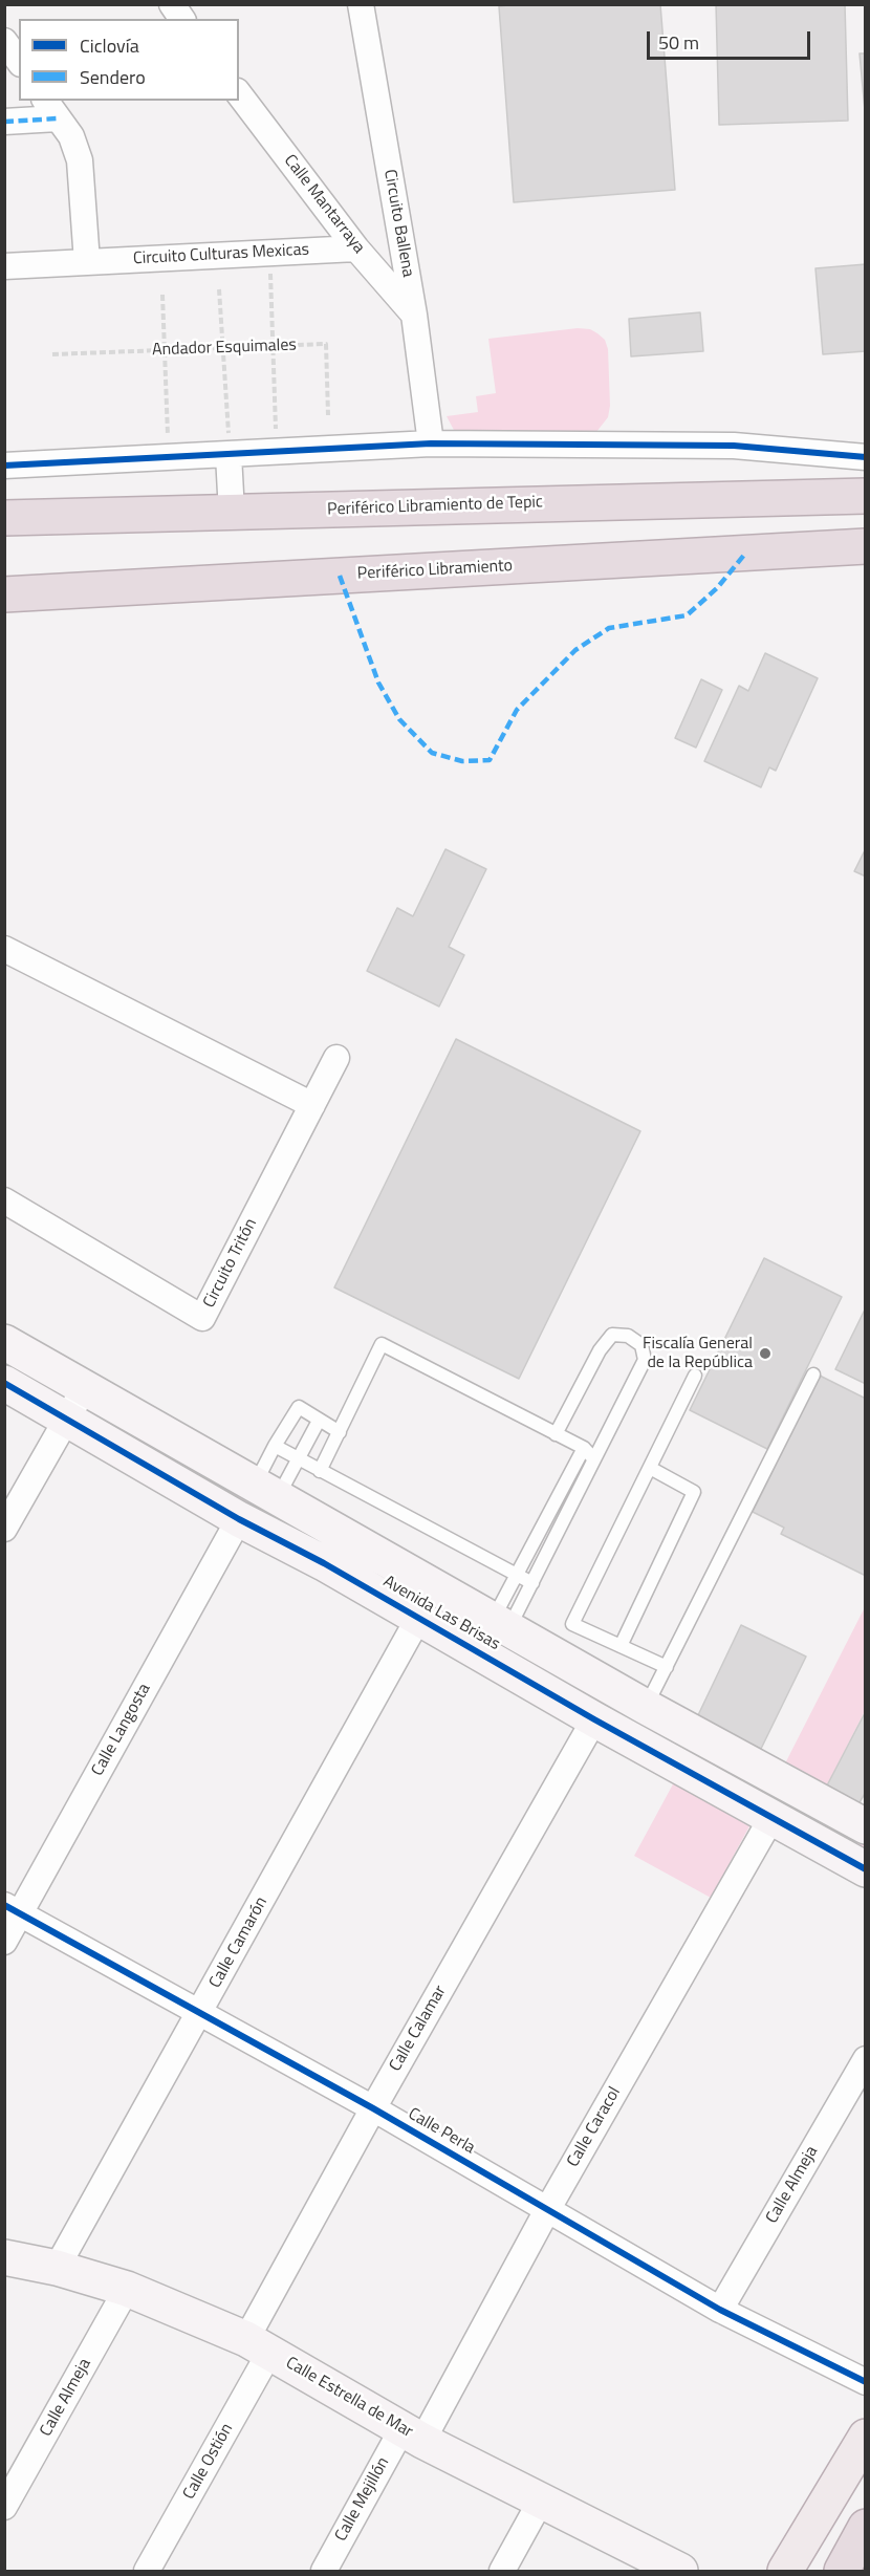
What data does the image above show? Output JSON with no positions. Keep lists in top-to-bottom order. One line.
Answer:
{"streets":{"highway":["Periférico Libramiento de Tepic","Periférico Libramiento"],"street":["Calle Mantarraya","Circuito Ballena","Circuito Culturas Mexicas","Circuito Tritón","Avenida Las Brisas","Calle Langosta","Calle Camarón","Calle Calamar","Calle Caracol","Calle Perla","Calle Almeja","Calle Estrella de Mar","Calle Ostión","Calle Mejillón"],"path":["Andador Esquimales"]},"crossings":[["Calle Mantarraya","Circuito Ballena"],["Calle Mantarraya","Circuito Culturas Mexicas"],["Avenida Las Brisas","Calle Langosta"],["Avenida Las Brisas","Calle Camarón"],["Avenida Las Brisas","Calle Calamar"],["Avenida Las Brisas","Calle Caracol"],["Calle Langosta","Calle Perla"],["Calle Camarón","Calle Perla"],["Calle Camarón","Calle Estrella de Mar"],["Calle Calamar","Calle Perla"],["Calle Calamar","Calle Estrella de Mar"],["Calle Calamar","Calle Ostión"],["Calle Caracol","Calle Perla"],["Calle Caracol","Calle Estrella de Mar"],["Calle Caracol","Calle Mejillón"],["Calle Perla","Calle Almeja"],["Calle Almeja","Calle Estrella de Mar"],["Calle Estrella de Mar","Calle Ostión"],["Calle Estrella de Mar","Calle Mejillón"]],"places":["Fiscalía General de la República"],"legend":["Ciclovía","Sendero"],"scale_bar":"50 m"}
